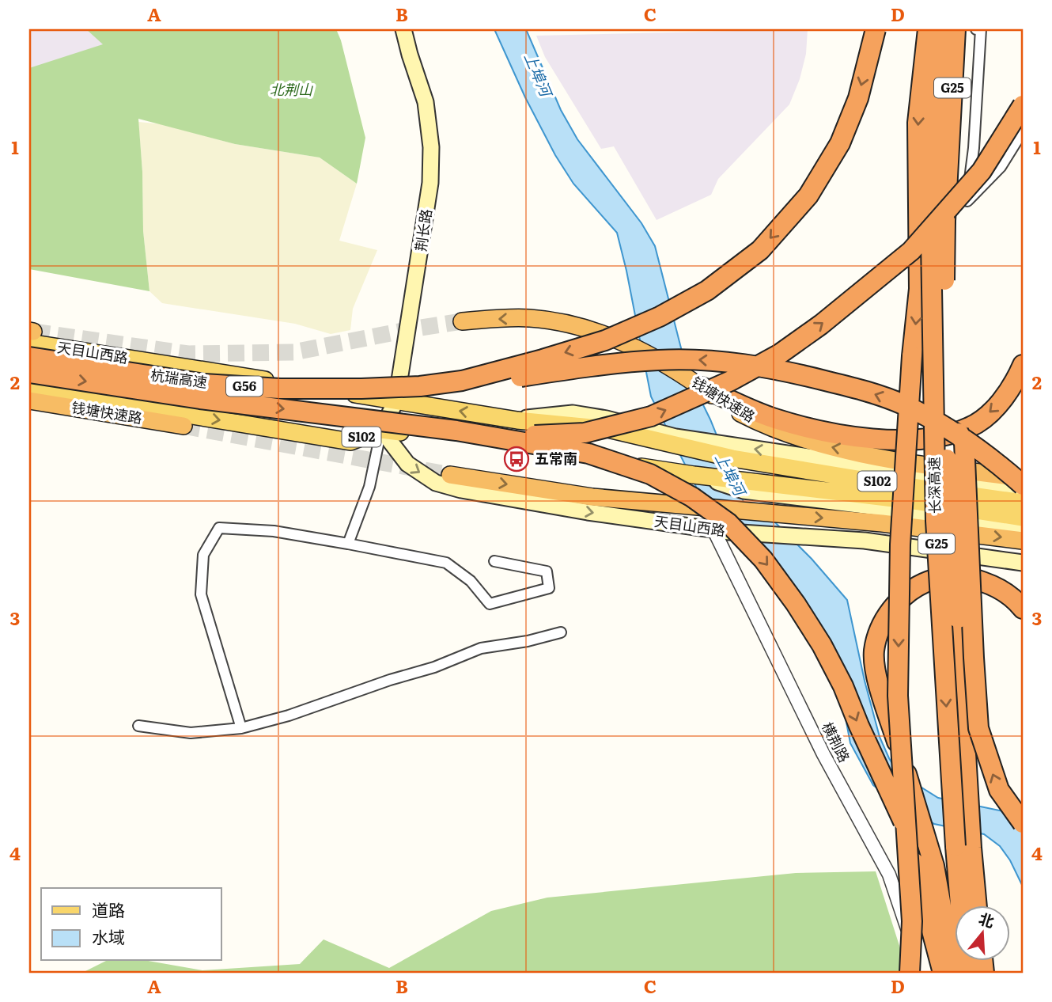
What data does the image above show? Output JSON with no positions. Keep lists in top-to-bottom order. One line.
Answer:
{"streets":{"highway":["G25","杭瑞高速","G56","钱塘快速路","长深高速"],"main road":["荆长路","天目山西路","S102"],"street":["横荆路"]},"crossings":[["荆长路","天目山西路"],["荆长路","S102"],["天目山西路","S102"],["天目山西路","横荆路"]],"water":["上埠河"],"parks":["北荆山"],"places":{"bus stop":["五常南"]},"legend":["道路","水域"],"north":"top","grid":{"columns":["A","B","C","D"],"rows":["1","2","3","4"]}}
